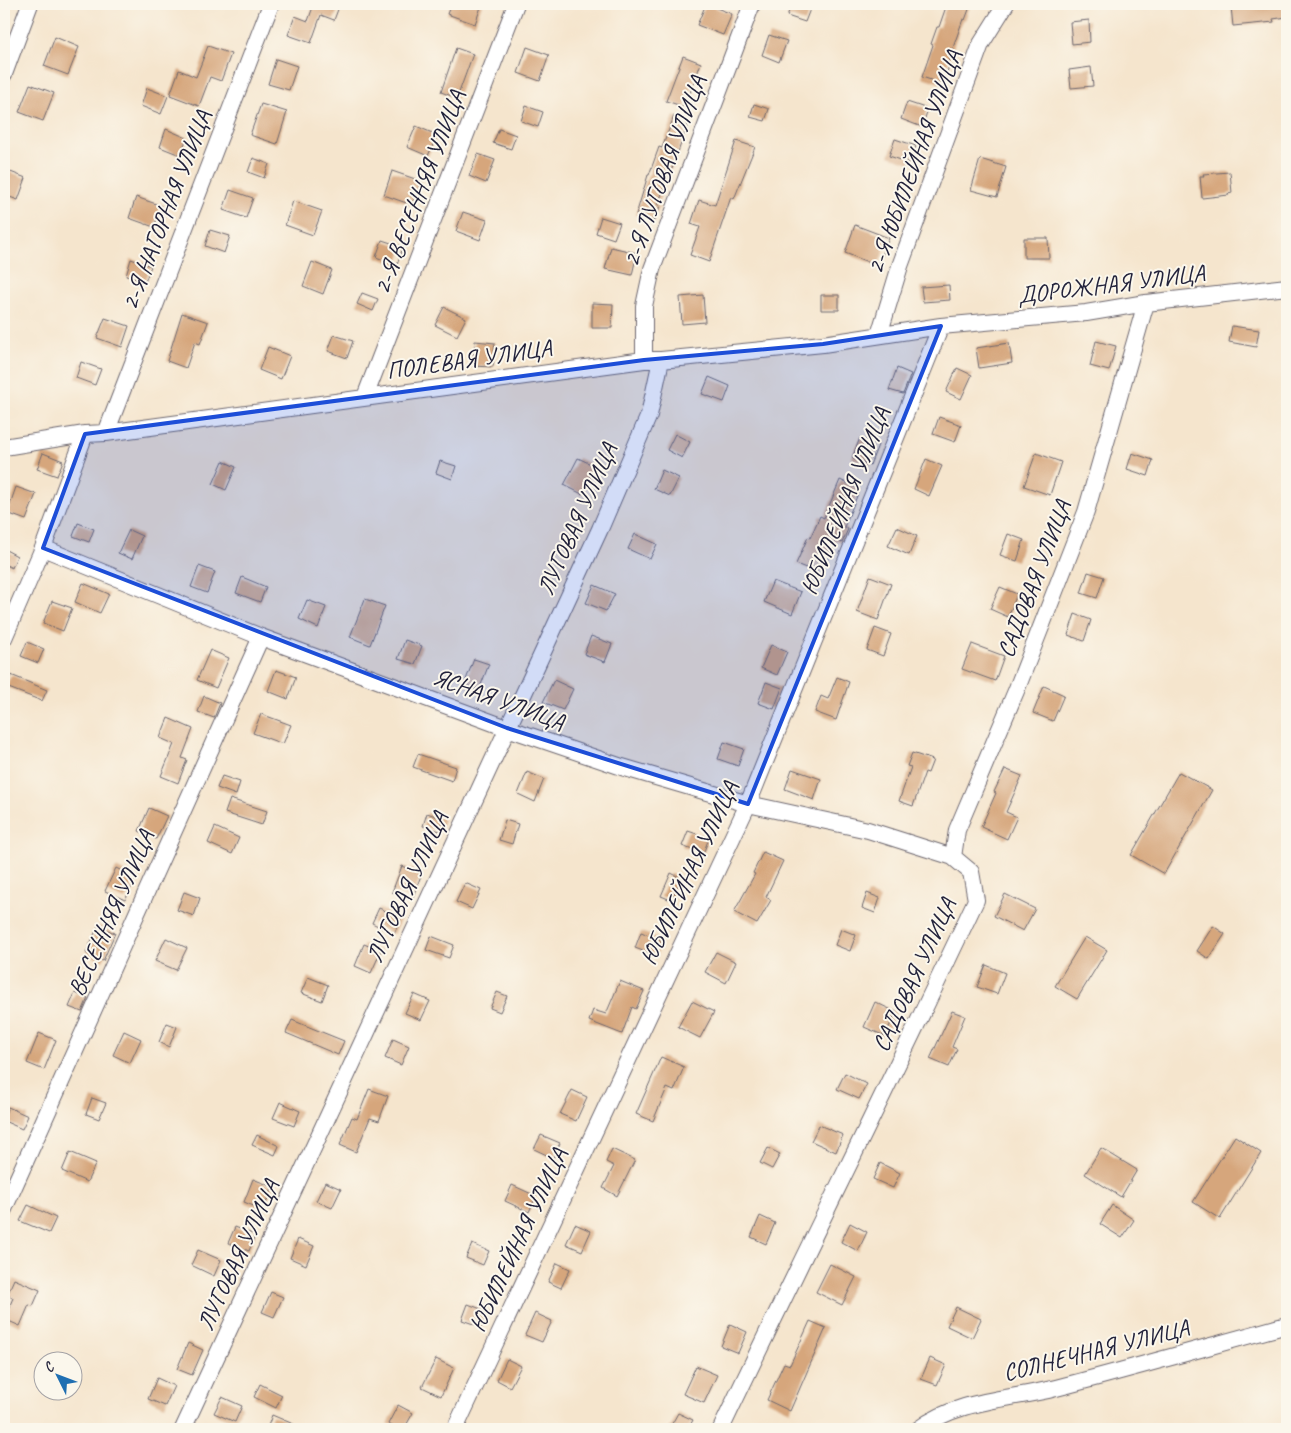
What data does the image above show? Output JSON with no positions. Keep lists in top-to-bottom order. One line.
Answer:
{"streets":{"street":["2-Я ЮБИЛЕЙНАЯ УЛИЦА","2-Я ЛУГОВАЯ УЛИЦА","2-Я ВЕСЕННЯЯ УЛИЦА","2-Я НАГОРНАЯ УЛИЦА","ДОРОЖНАЯ УЛИЦА","ПОЛЕВАЯ УЛИЦА","ЮБИЛЕЙНАЯ УЛИЦА","ЛУГОВАЯ УЛИЦА","САДОВАЯ УЛИЦА","ЯСНАЯ УЛИЦА","ВЕСЕННЯЯ УЛИЦА","СОЛНЕЧНАЯ УЛИЦА"]},"crossings":[["2-Я ЮБИЛЕЙНАЯ УЛИЦА","ПОЛЕВАЯ УЛИЦА"],["2-Я ЛУГОВАЯ УЛИЦА","ПОЛЕВАЯ УЛИЦА"],["2-Я ВЕСЕННЯЯ УЛИЦА","ПОЛЕВАЯ УЛИЦА"],["2-Я НАГОРНАЯ УЛИЦА","ПОЛЕВАЯ УЛИЦА"],["ДОРОЖНАЯ УЛИЦА","ПОЛЕВАЯ УЛИЦА"],["ДОРОЖНАЯ УЛИЦА","ЮБИЛЕЙНАЯ УЛИЦА"],["ДОРОЖНАЯ УЛИЦА","САДОВАЯ УЛИЦА"],["ПОЛЕВАЯ УЛИЦА","ЮБИЛЕЙНАЯ УЛИЦА"],["ПОЛЕВАЯ УЛИЦА","ЛУГОВАЯ УЛИЦА"],["ЮБИЛЕЙНАЯ УЛИЦА","ЯСНАЯ УЛИЦА"],["ЛУГОВАЯ УЛИЦА","ЯСНАЯ УЛИЦА"],["САДОВАЯ УЛИЦА","ЯСНАЯ УЛИЦА"],["ЯСНАЯ УЛИЦА","ВЕСЕННЯЯ УЛИЦА"]],"north":"top left"}
